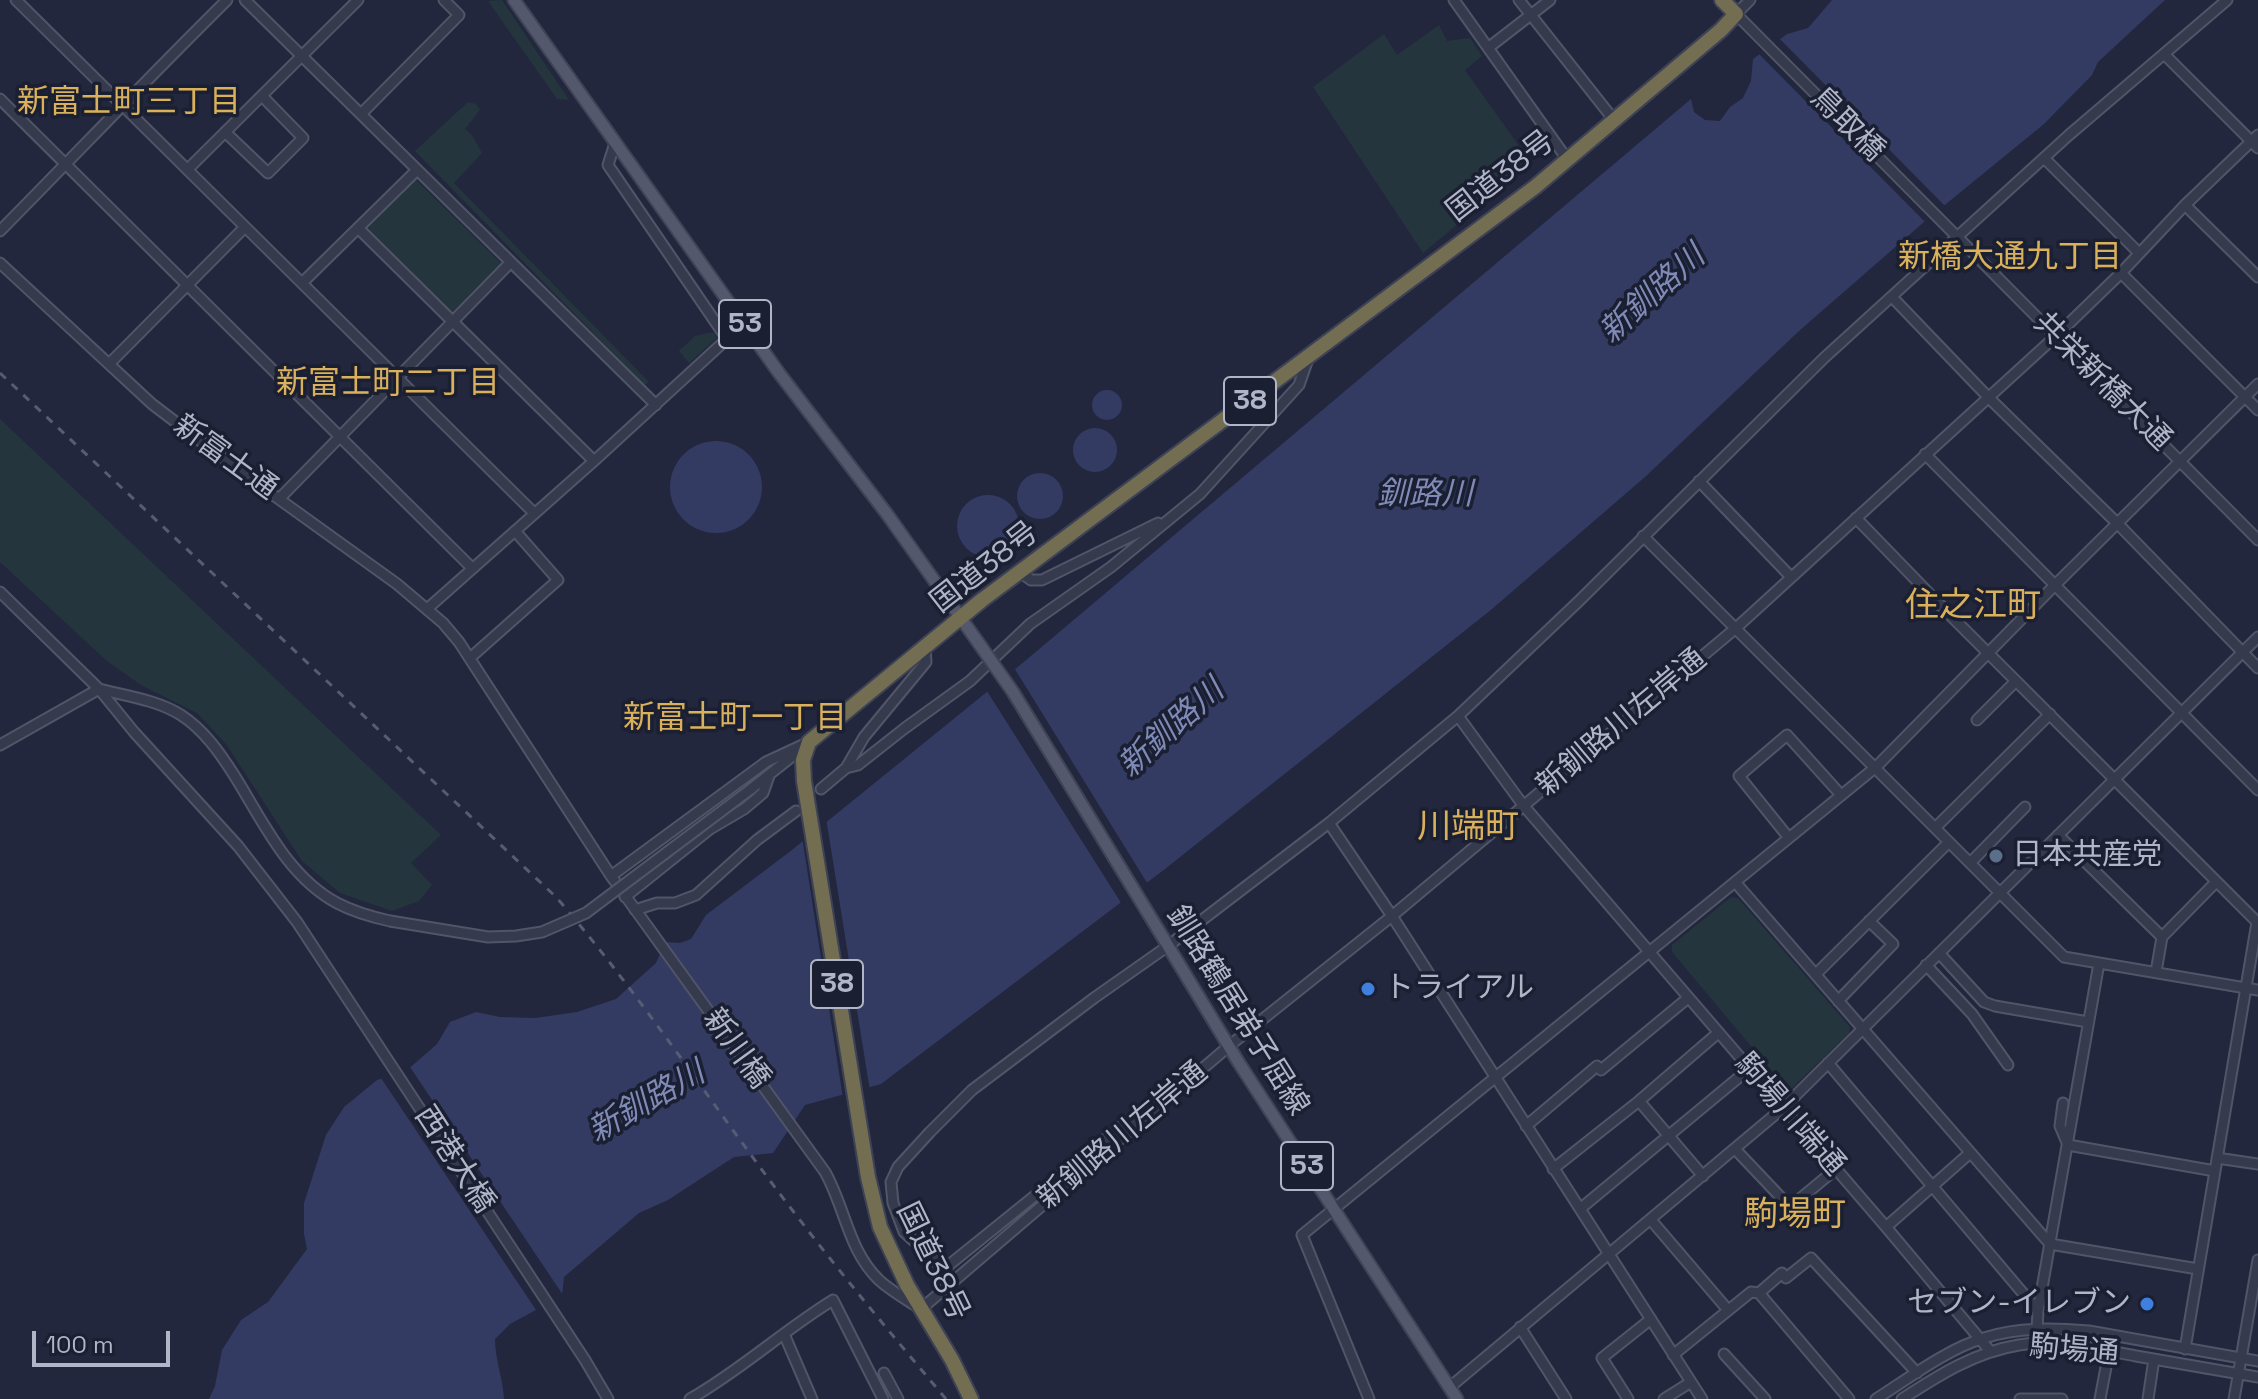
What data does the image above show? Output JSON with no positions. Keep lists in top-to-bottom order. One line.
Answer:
{"streets":{"highway":["国道38号","38"],"main road":["53","釧路鶴居弟子屈線"],"street":["鳥取橋","共栄新橋大通","新富士通","新釧路川左岸通","新川橋","駒場川端通","西港大橋","駒場通"]},"crossings":[["鳥取橋","国道38号"],["鳥取橋","共栄新橋大通"],["国道38号","53"],["国道38号","新釧路川左岸通"],["国道38号","釧路鶴居弟子屈線"],["国道38号","新川橋"],["53","釧路鶴居弟子屈線"],["共栄新橋大通","新釧路川左岸通"],["新富士通","新川橋"],["新釧路川左岸通","釧路鶴居弟子屈線"],["新釧路川左岸通","新川橋"],["新釧路川左岸通","駒場川端通"],["駒場川端通","駒場通"]],"districts":["新富士町三丁目","新橋大通九丁目","新富士町二丁目","住之江町","新富士町一丁目","川端町","駒場町"],"water":["新釧路川","釧路川"],"places":["日本共産党","トライアル","セブン-イレブン"],"scale_bar":"100 m"}
